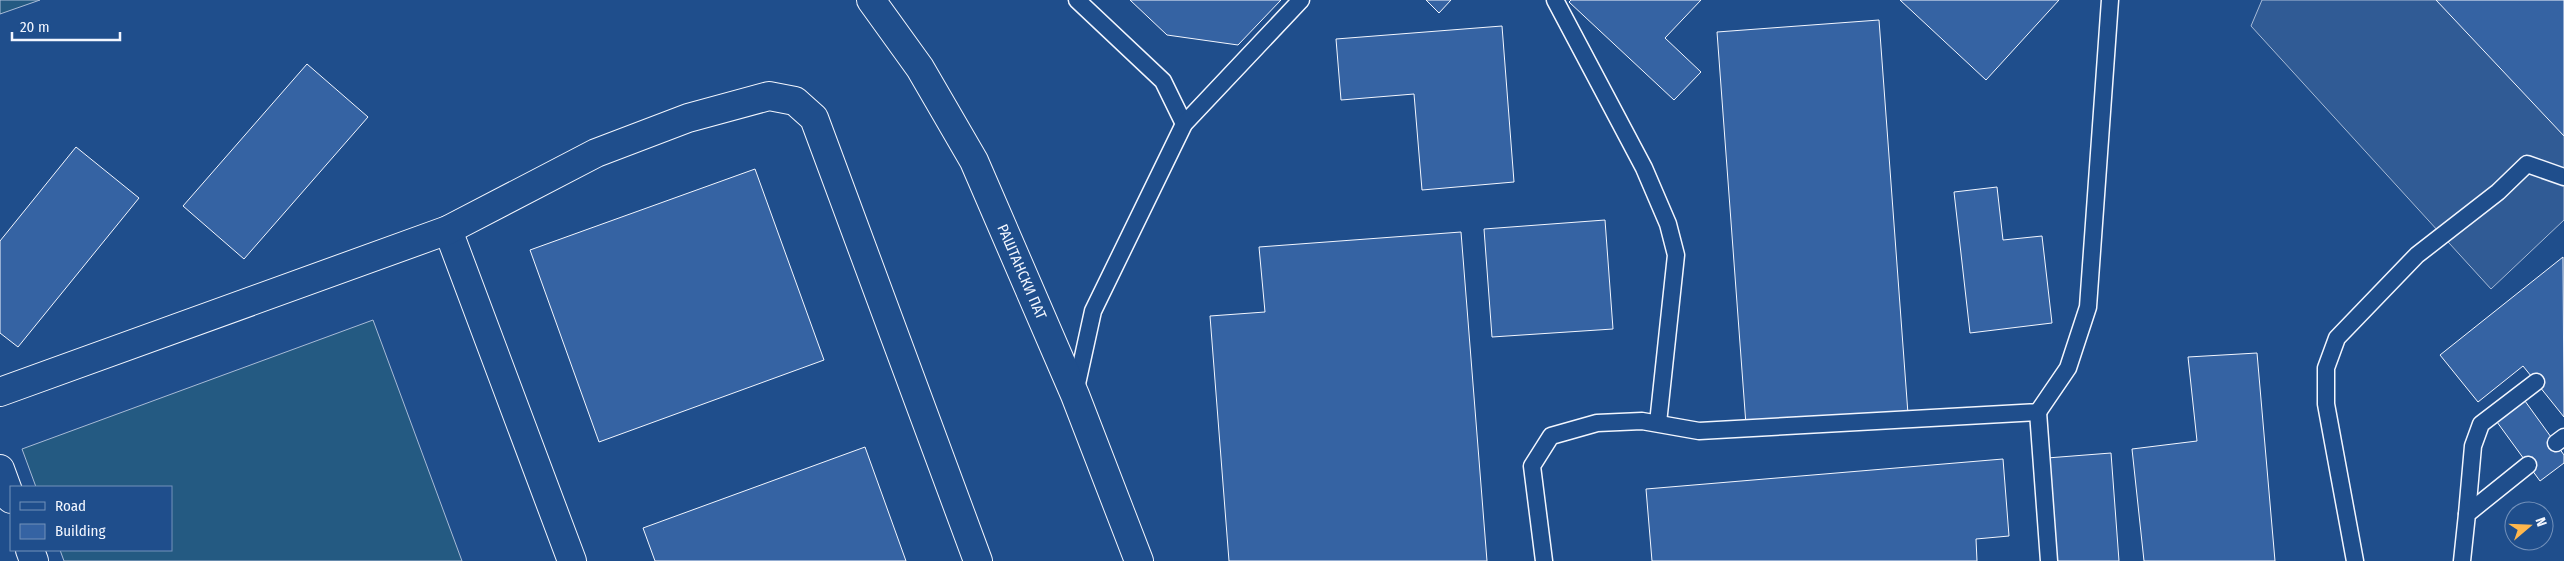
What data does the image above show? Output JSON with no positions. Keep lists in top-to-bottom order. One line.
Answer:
{"streets":{"street":["РАШТАНСКИ ПАТ"]},"legend":["Road","Building"],"scale_bar":"20 m","north":"right"}
